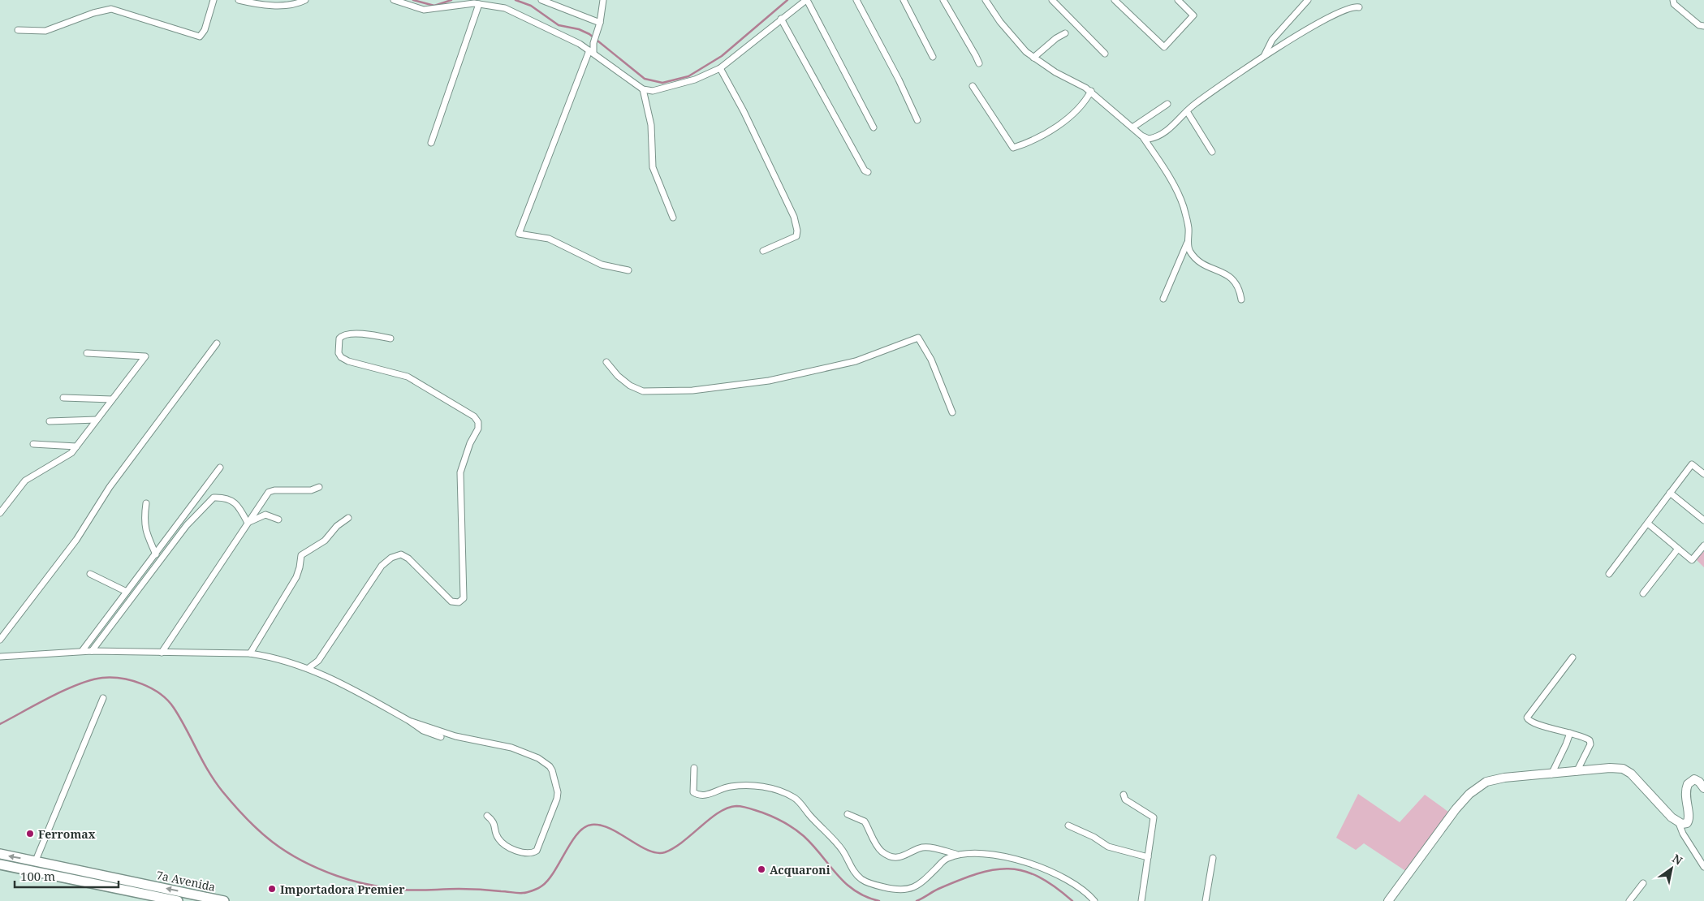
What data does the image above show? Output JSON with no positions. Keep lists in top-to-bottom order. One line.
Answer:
{"streets":{"main road":["7a Avenida"]},"places":["Ferromax","Acquaroni","Importadora Premier"],"scale_bar":"100 m","north":"top right"}
